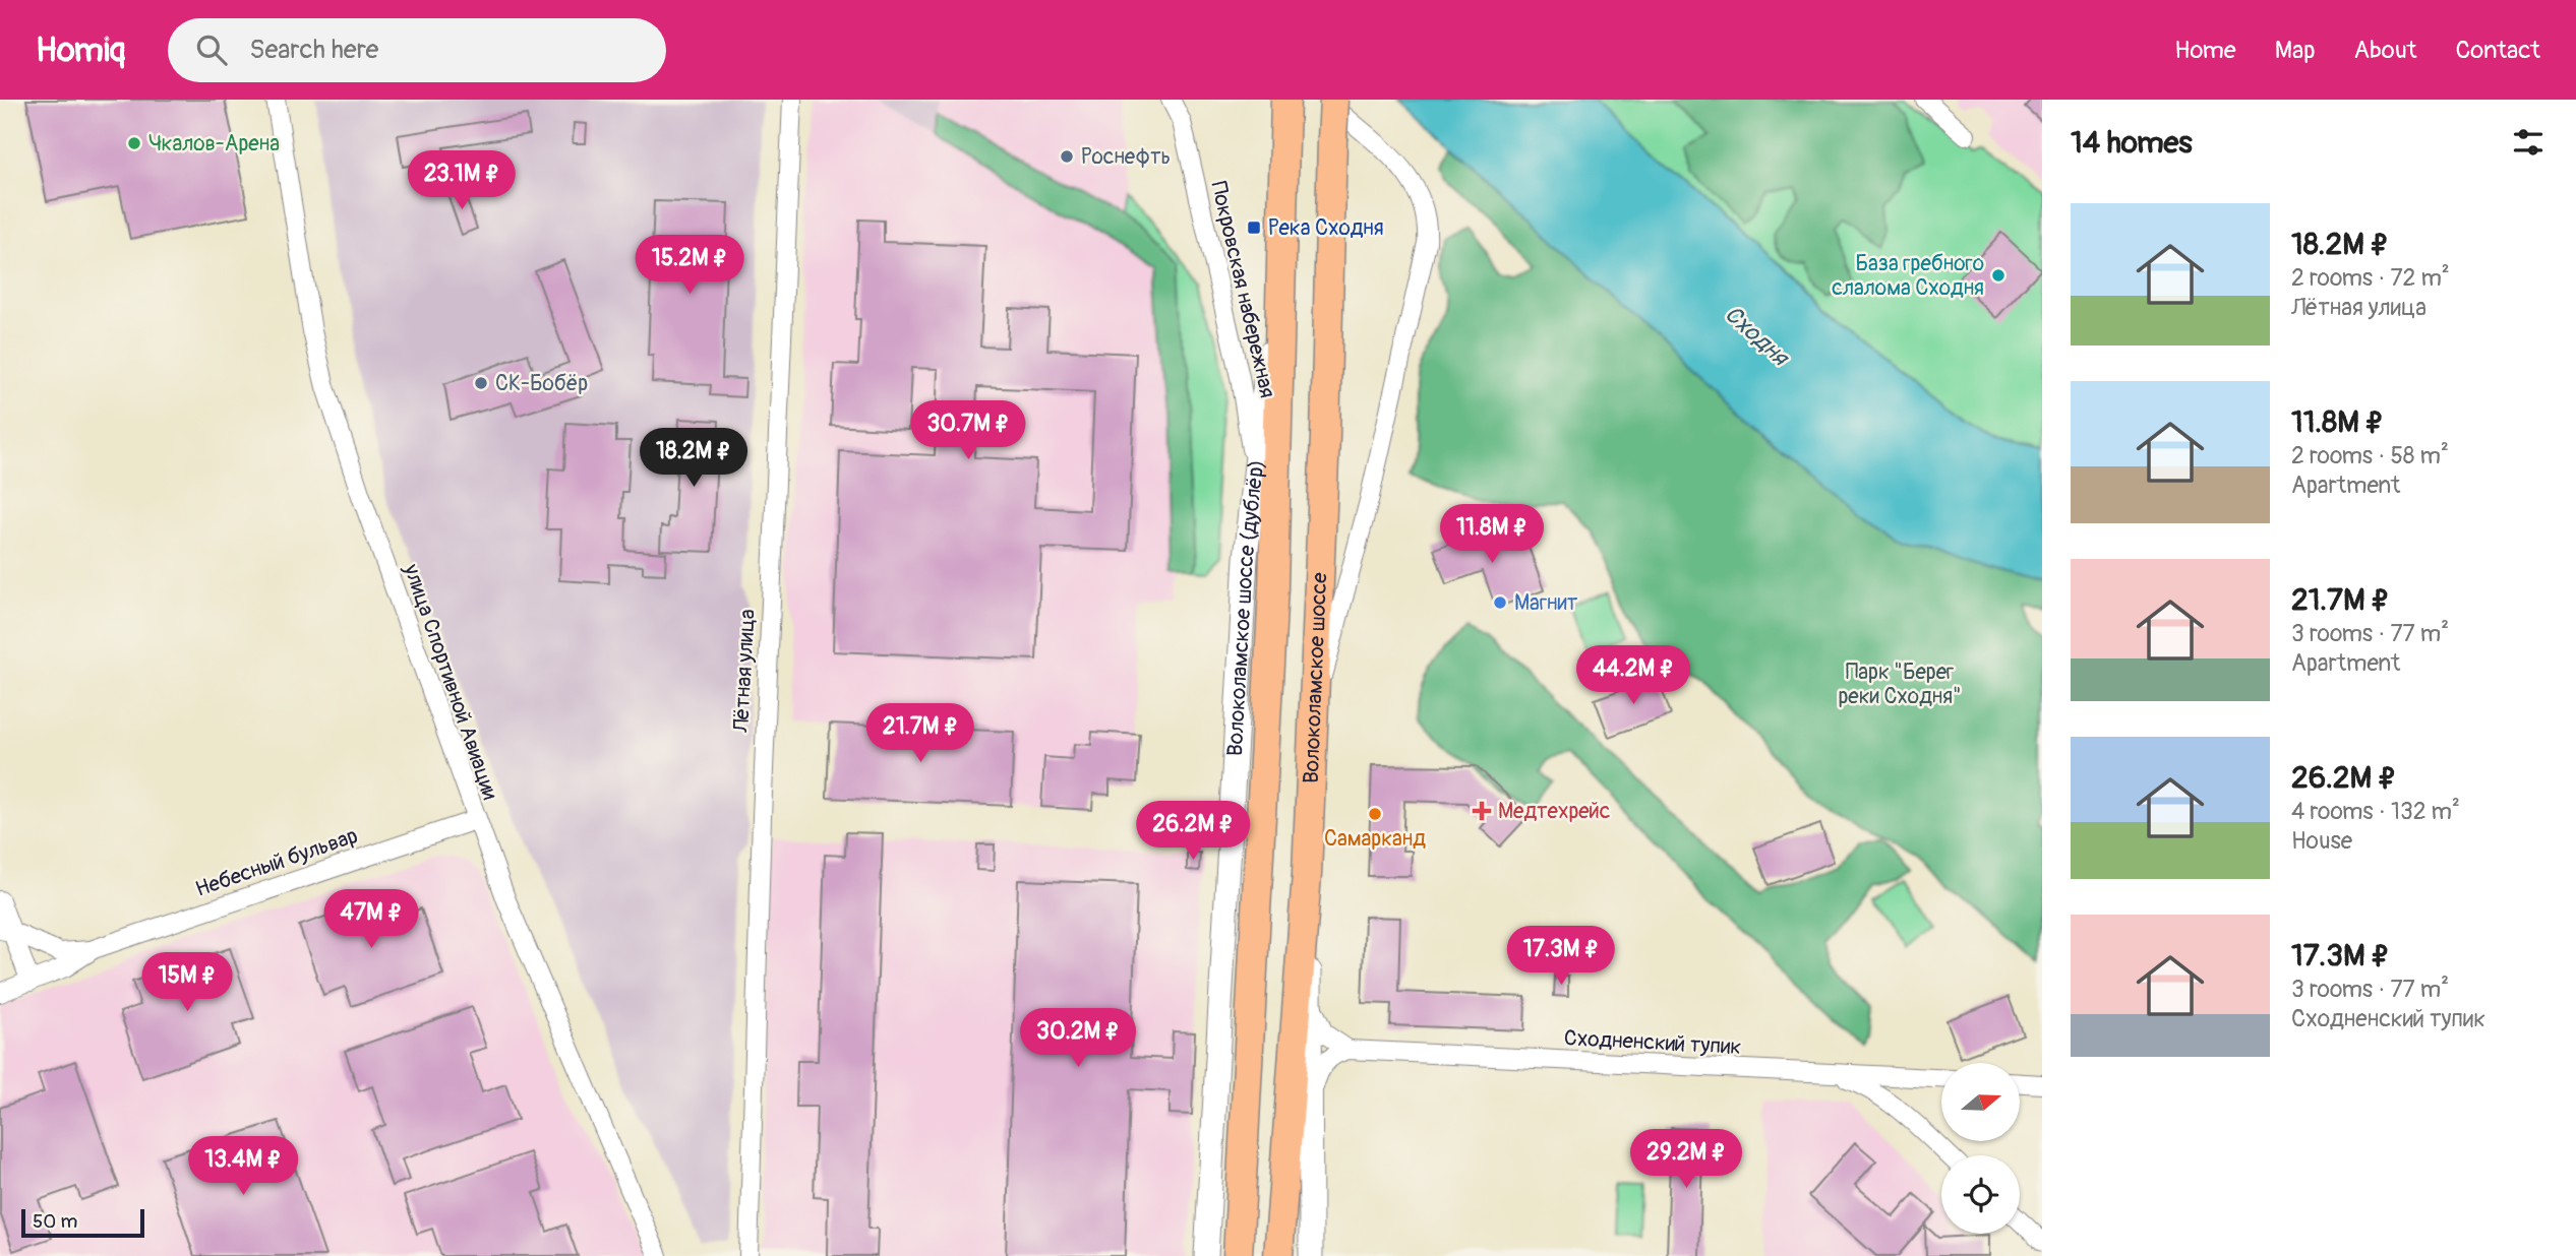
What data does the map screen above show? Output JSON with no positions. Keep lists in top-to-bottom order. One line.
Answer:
{"streets":{"main road":["Волоколамское шоссе"],"street":["Покровская набережная","Волоколамское шоссе (дублёр)","Лётная улица","улица Спортивной Авиации","Небесный бульвар","Сходненский тупик"]},"crossings":[["Покровская набережная","Волоколамское шоссе (дублёр)"],["улица Спортивной Авиации","Небесный бульвар"]],"water":["Сходня"],"parks":["Парк \"Берег реки Сходня\""],"places":{"other":["Чкалов-Арена","Роснефть","База гребного слалома Сходня","СК-Бобёр","Магнит","Самарканд"],"transit":["Река Сходня"],"health":["Медтехрейс"]},"scale_bar":"50 m","north":"right","page":{"header":"Homiq","search":"Search here","nav":["Home","Map","About","Contact"],"heading":"14 homes","price":["23.1M ₽","15.2M ₽","30.7M ₽","18.2M ₽","11.8M ₽","44.2M ₽","21.7M ₽","26.2M ₽","47M ₽","17.3M ₽","15M ₽","30.2M ₽","29.2M ₽","13.4M ₽"],"list":[{"name":"18.2M ₽","note":"2 rooms · 72 m² · Лётная улица"},{"name":"11.8M ₽","note":"2 rooms · 58 m² · Apartment"},{"name":"21.7M ₽","note":"3 rooms · 77 m² · Apartment"},{"name":"26.2M ₽","note":"4 rooms · 132 m² · House"},{"name":"17.3M ₽","note":"3 rooms · 77 m² · Сходненский тупик"}],"scale":"50 m"}}
